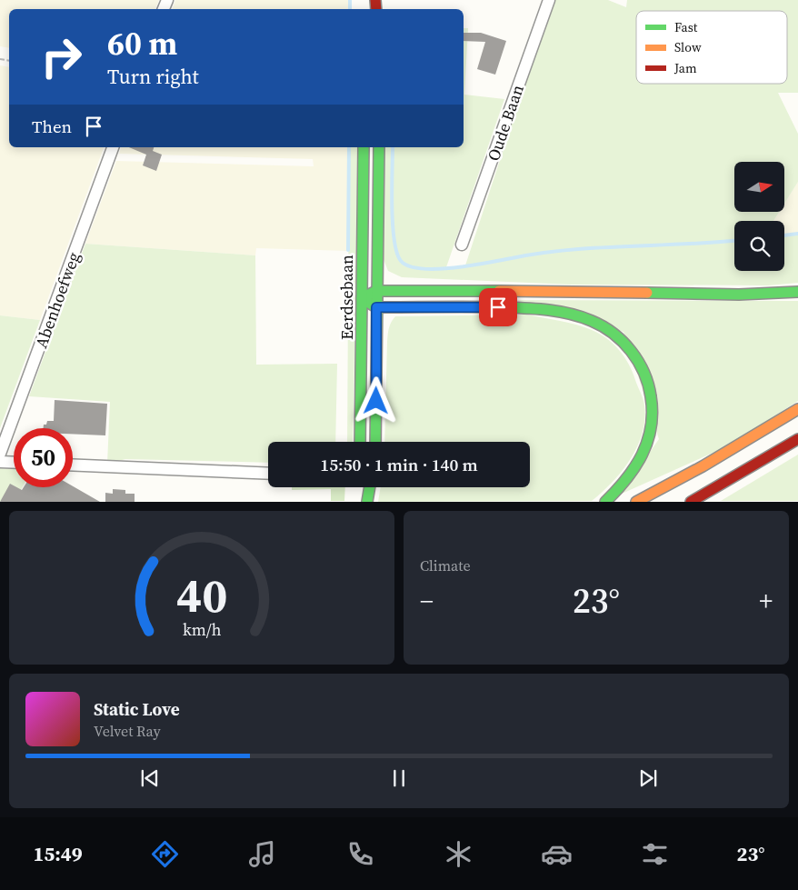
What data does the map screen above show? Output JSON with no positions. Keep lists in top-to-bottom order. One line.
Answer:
{"streets":{"main road":["Eerdsebaan"],"street":["Oude Baan","Abenhoefweg"]},"legend":["Fast","Slow","Jam"],"north":"right","page":{"turn":["60 m","Turn right"],"then":"Then","limit":"50","trip":"15:50 · 1 min · 140 m","tile":"Climate","heat":["−","23°","+"],"song":["Static Love","Velvet Ray"],"tabs":["15:49","23°"],"gauge":["40","km/h"]}}
